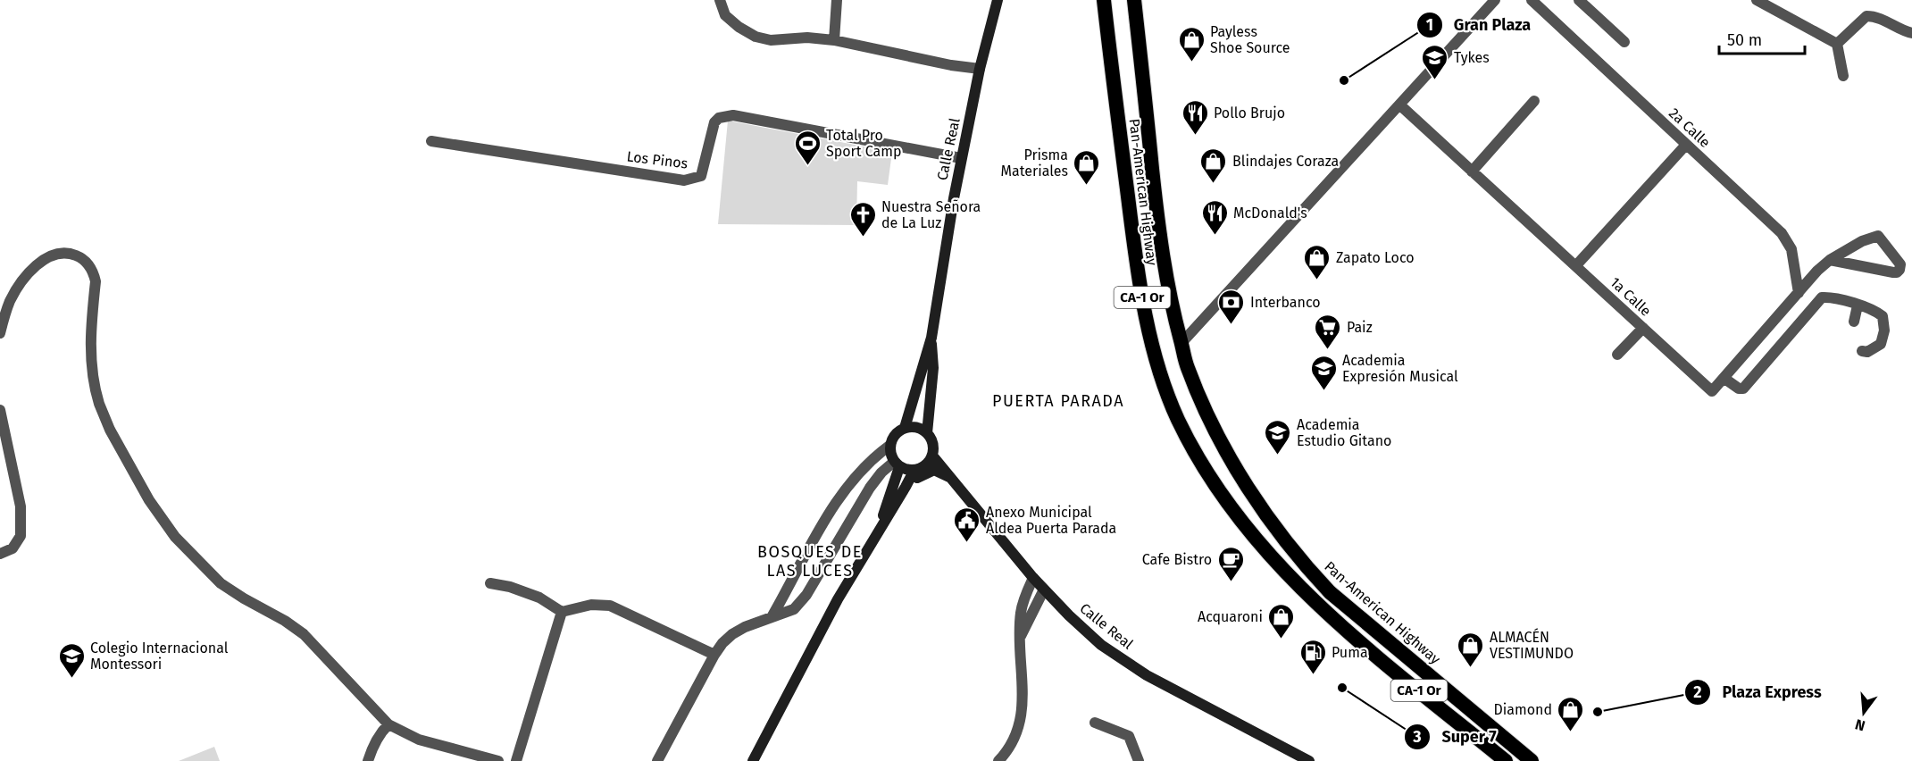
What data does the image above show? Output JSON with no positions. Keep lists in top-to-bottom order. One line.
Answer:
{"streets":{"highway":["Pan-American Highway","CA-1 Or"],"main road":["Calle Real"],"street":["2a Calle","Los Pinos","1a Calle"]},"crossings":[["2a Calle","1a Calle"],["Calle Real","Los Pinos"]],"districts":["PUERTA PARADA","BOSQUES DE LAS LUCES"],"places":{"shop":["Payless Shoe Source","Blindajes Coraza","Prisma Materiales","Zapato Loco","Acquaroni","ALMACÉN VESTIMUNDO","Diamond"],"school or university":["Tykes","Academia Expresión Musical","Academia Estudio Gitano","Colegio Internacional Montessori"],"other":["Gran Plaza","Super 7","Plaza Express"],"restaurant":["Pollo Brujo","McDonald's"],"sports":["Total Pro Sport Camp"],"church":["Nuestra Señora de La Luz"],"bank":["Interbanco"],"supermarket":["Paiz"],"public building":["Anexo Municipal Aldea Puerta Parada"],"cafe":["Cafe Bistro"],"fuel station":["Puma"]},"scale_bar":"50 m","north":"bottom"}
